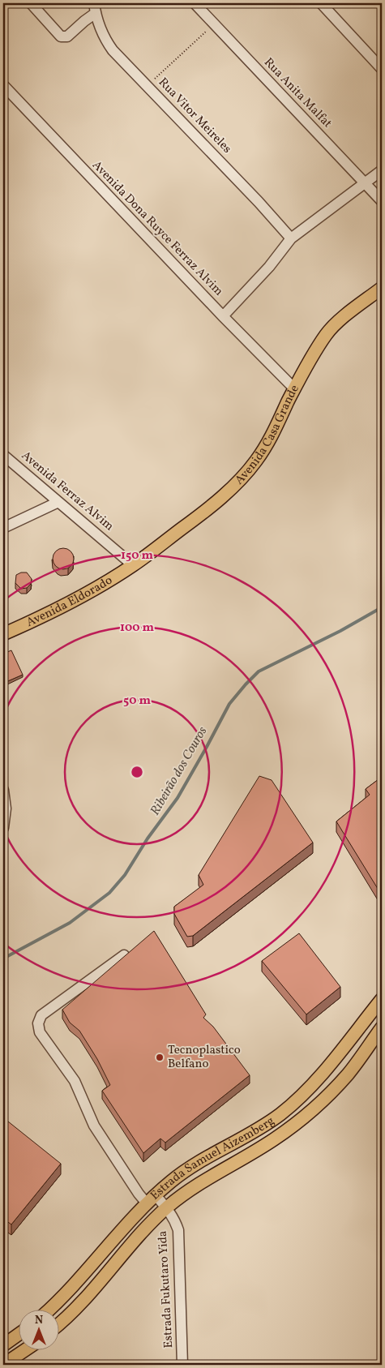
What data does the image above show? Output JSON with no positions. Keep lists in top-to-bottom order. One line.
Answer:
{"streets":{"main road":["Avenida Casa Grande","Avenida Eldorado","Estrada Samuel Aizemberg"],"street":["Rua Anita Malfat","Rua Vitor Meireles","Avenida Dona Ruyce Ferraz Alvim","Avenida Ferraz Alvim","Estrada Fukutaro Yida"]},"crossings":[["Avenida Dona Ruyce Ferraz Alvim","Avenida Casa Grande"],["Avenida Casa Grande","Avenida Ferraz Alvim"],["Avenida Casa Grande","Avenida Eldorado"],["Avenida Ferraz Alvim","Avenida Eldorado"],["Estrada Samuel Aizemberg","Estrada Fukutaro Yida"]],"water":["Ribeirão dos Couros"],"places":["Tecnoplastico Belfano"],"north":"top","rings":["150 m","100 m","50 m"]}
